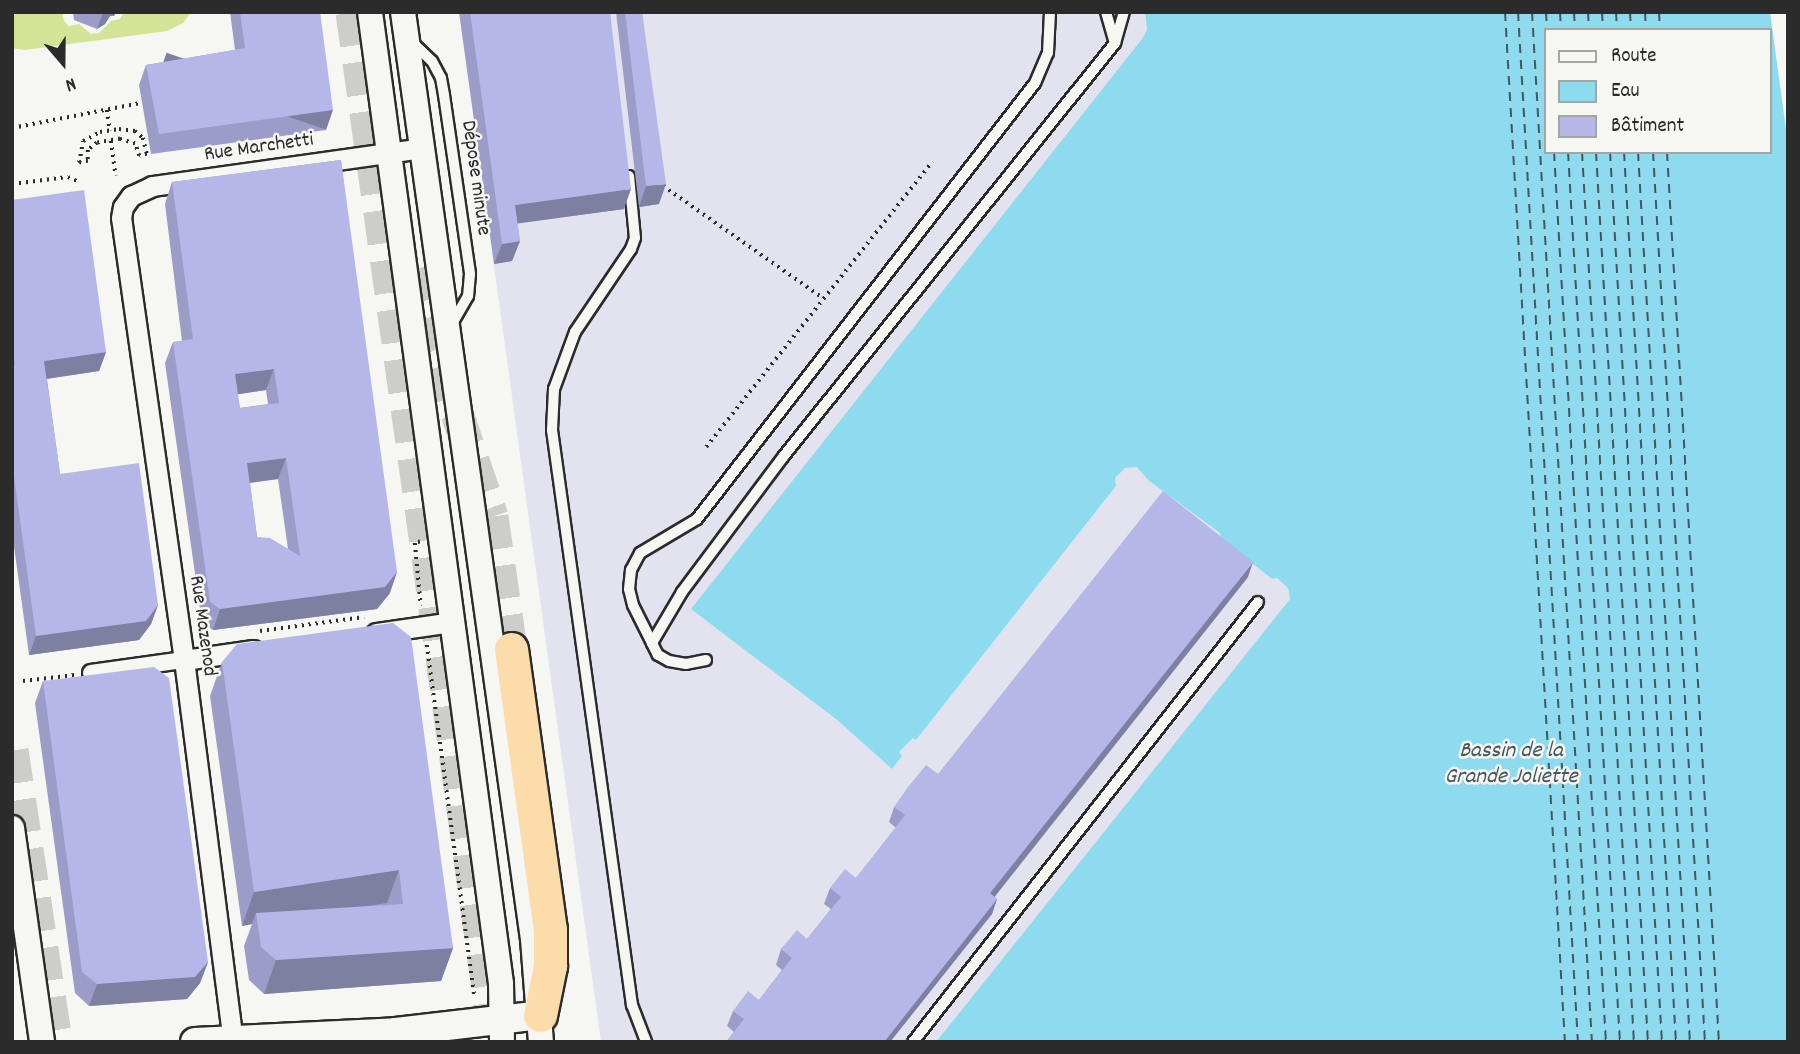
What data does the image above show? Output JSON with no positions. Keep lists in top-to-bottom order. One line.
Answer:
{"streets":{"street":["Rue Marchetti","Rue Mazenod"],"lane":["Dépose minute"]},"crossings":[["Rue Marchetti","Rue Mazenod"]],"water":["Bassin de la Grande Joliette"],"legend":["Route","Eau","Bâtiment"],"north":"bottom"}
